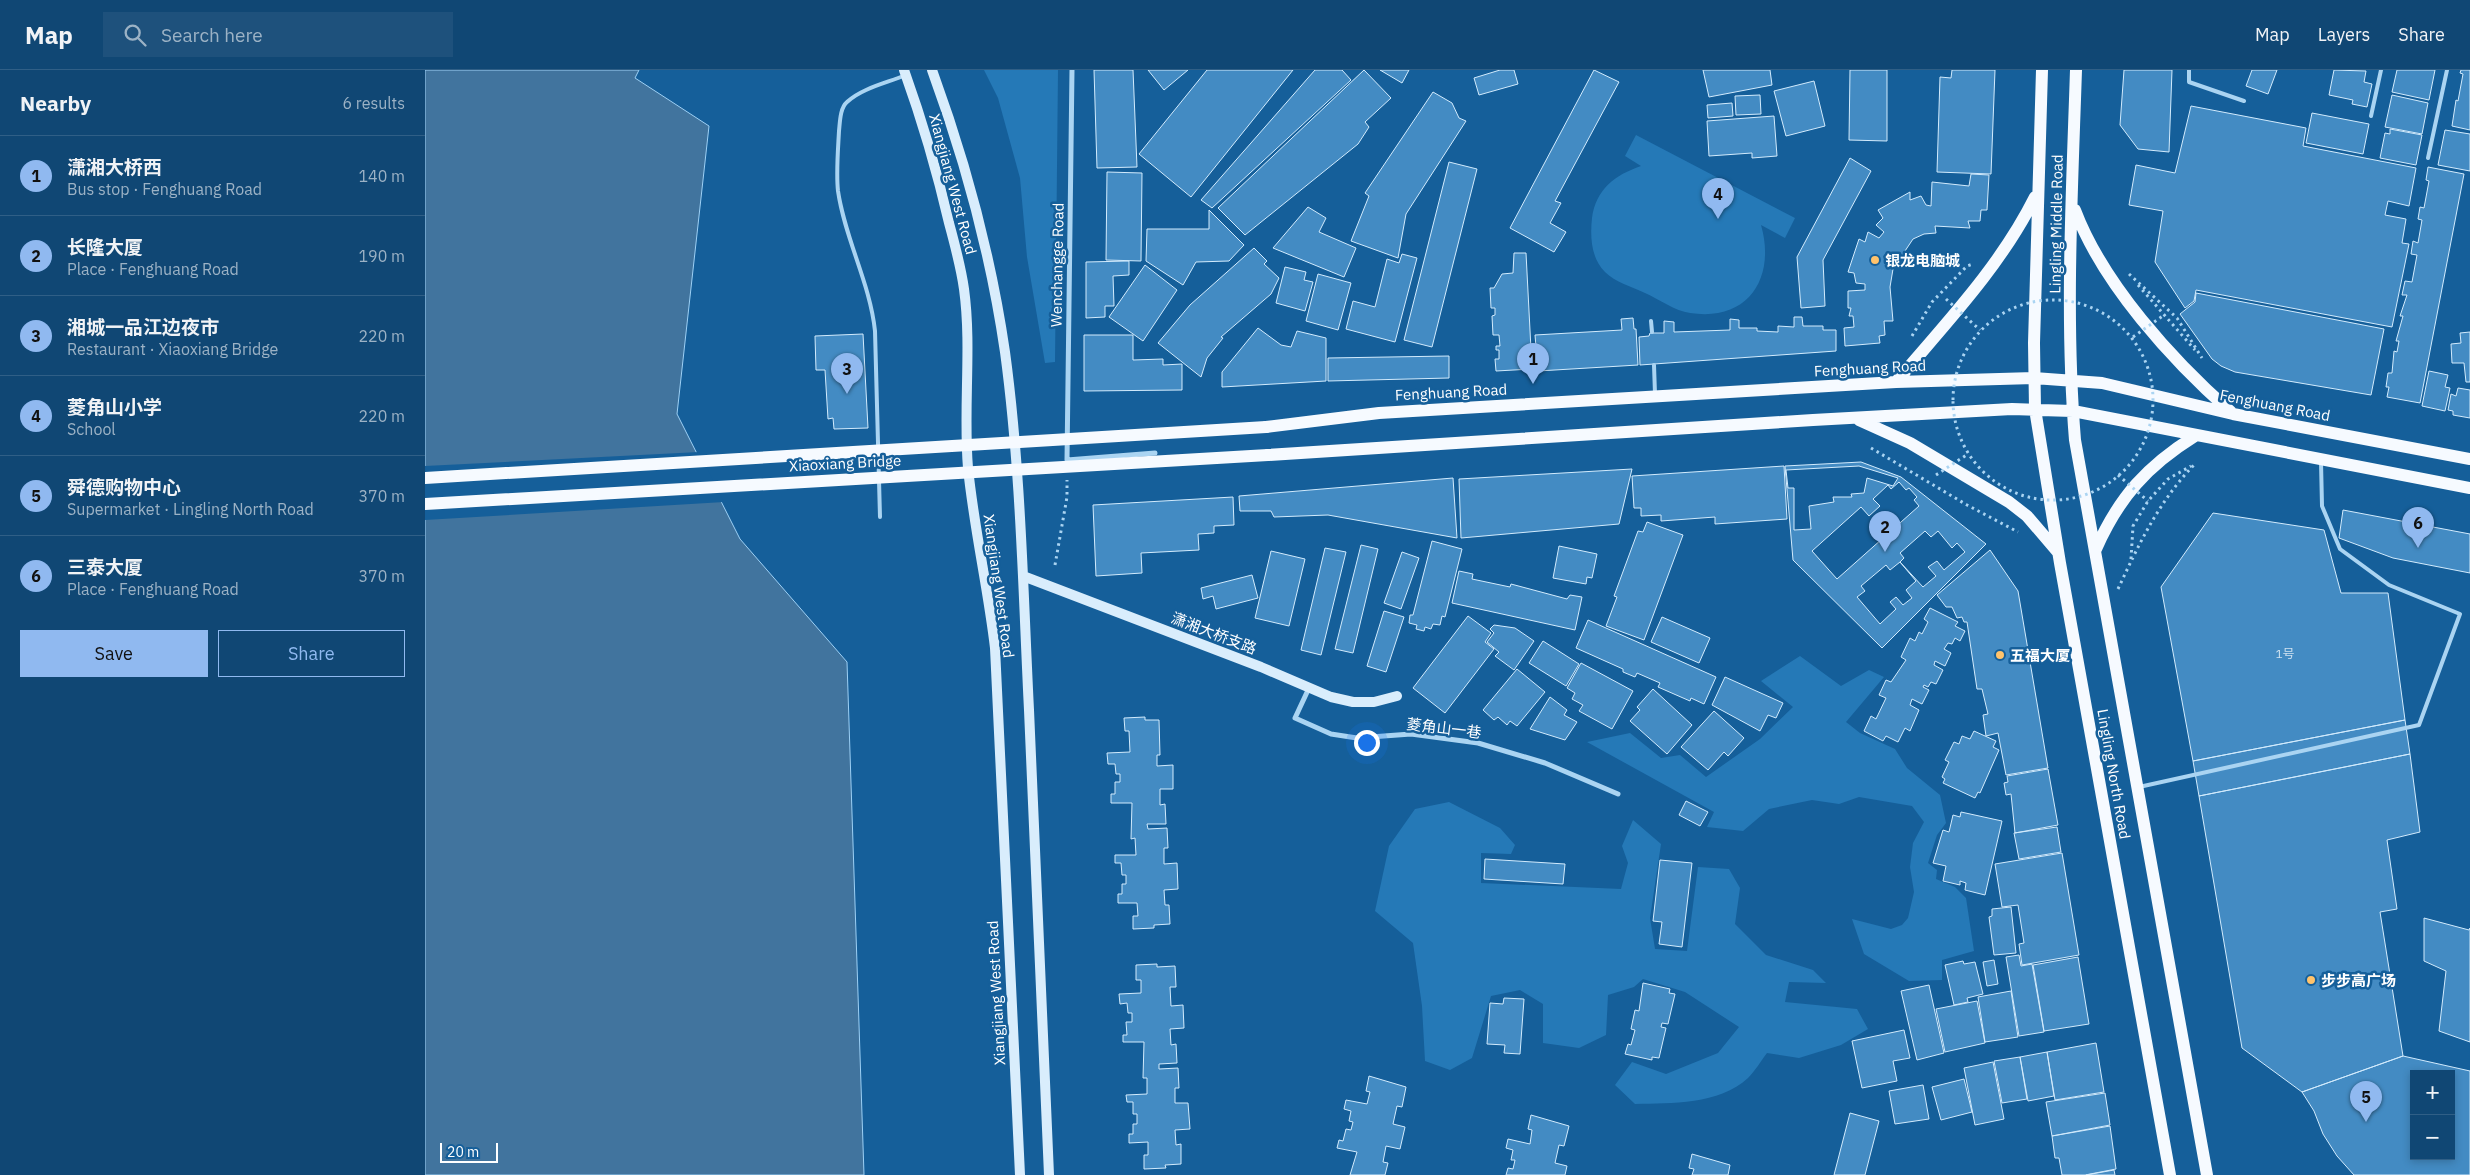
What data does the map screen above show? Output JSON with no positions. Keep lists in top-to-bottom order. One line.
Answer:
{"streets":{"main road":["Xiangjiang West Road","Lingling Middle Road","Fenghuang Road","Xiaoxiang Bridge","潇湘大桥支路","Lingling North Road"],"street":["Wenchangge Road","菱角山一巷"]},"crossings":[["Xiangjiang West Road","潇湘大桥支路"],["Lingling Middle Road","Fenghuang Road"],["Lingling Middle Road","Lingling North Road"],["Fenghuang Road","Xiaoxiang Bridge"],["Fenghuang Road","Lingling North Road"],["潇湘大桥支路","菱角山一巷"]],"places":["银龙电脑城","五福大厦","步步高广场"],"house_numbers":["1号"],"scale_bar":"20 m","page":{"header":"Map","search":"Search here","nav":["Map","Layers","Share"],"heading":["Nearby","6 results"],"list":[{"mark":"1","name":"潇湘大桥西","note":"Bus stop · Fenghuang Road","value":"140 m"},{"mark":"2","name":"长隆大厦","note":"Place · Fenghuang Road","value":"190 m"},{"mark":"3","name":"湘城一品江边夜市","note":"Restaurant · Xiaoxiang Bridge","value":"220 m"},{"mark":"4","name":"菱角山小学","note":"School","value":"220 m"},{"mark":"5","name":"舜德购物中心","note":"Supermarket · Lingling North Road","value":"370 m"},{"mark":"6","name":"三泰大厦","note":"Place · Fenghuang Road","value":"370 m"}],"pins":["4","1","3","6","2","5"],"buttons":["Save","Share"],"map_buttons":["+","−"],"scale":"20 m"}}
